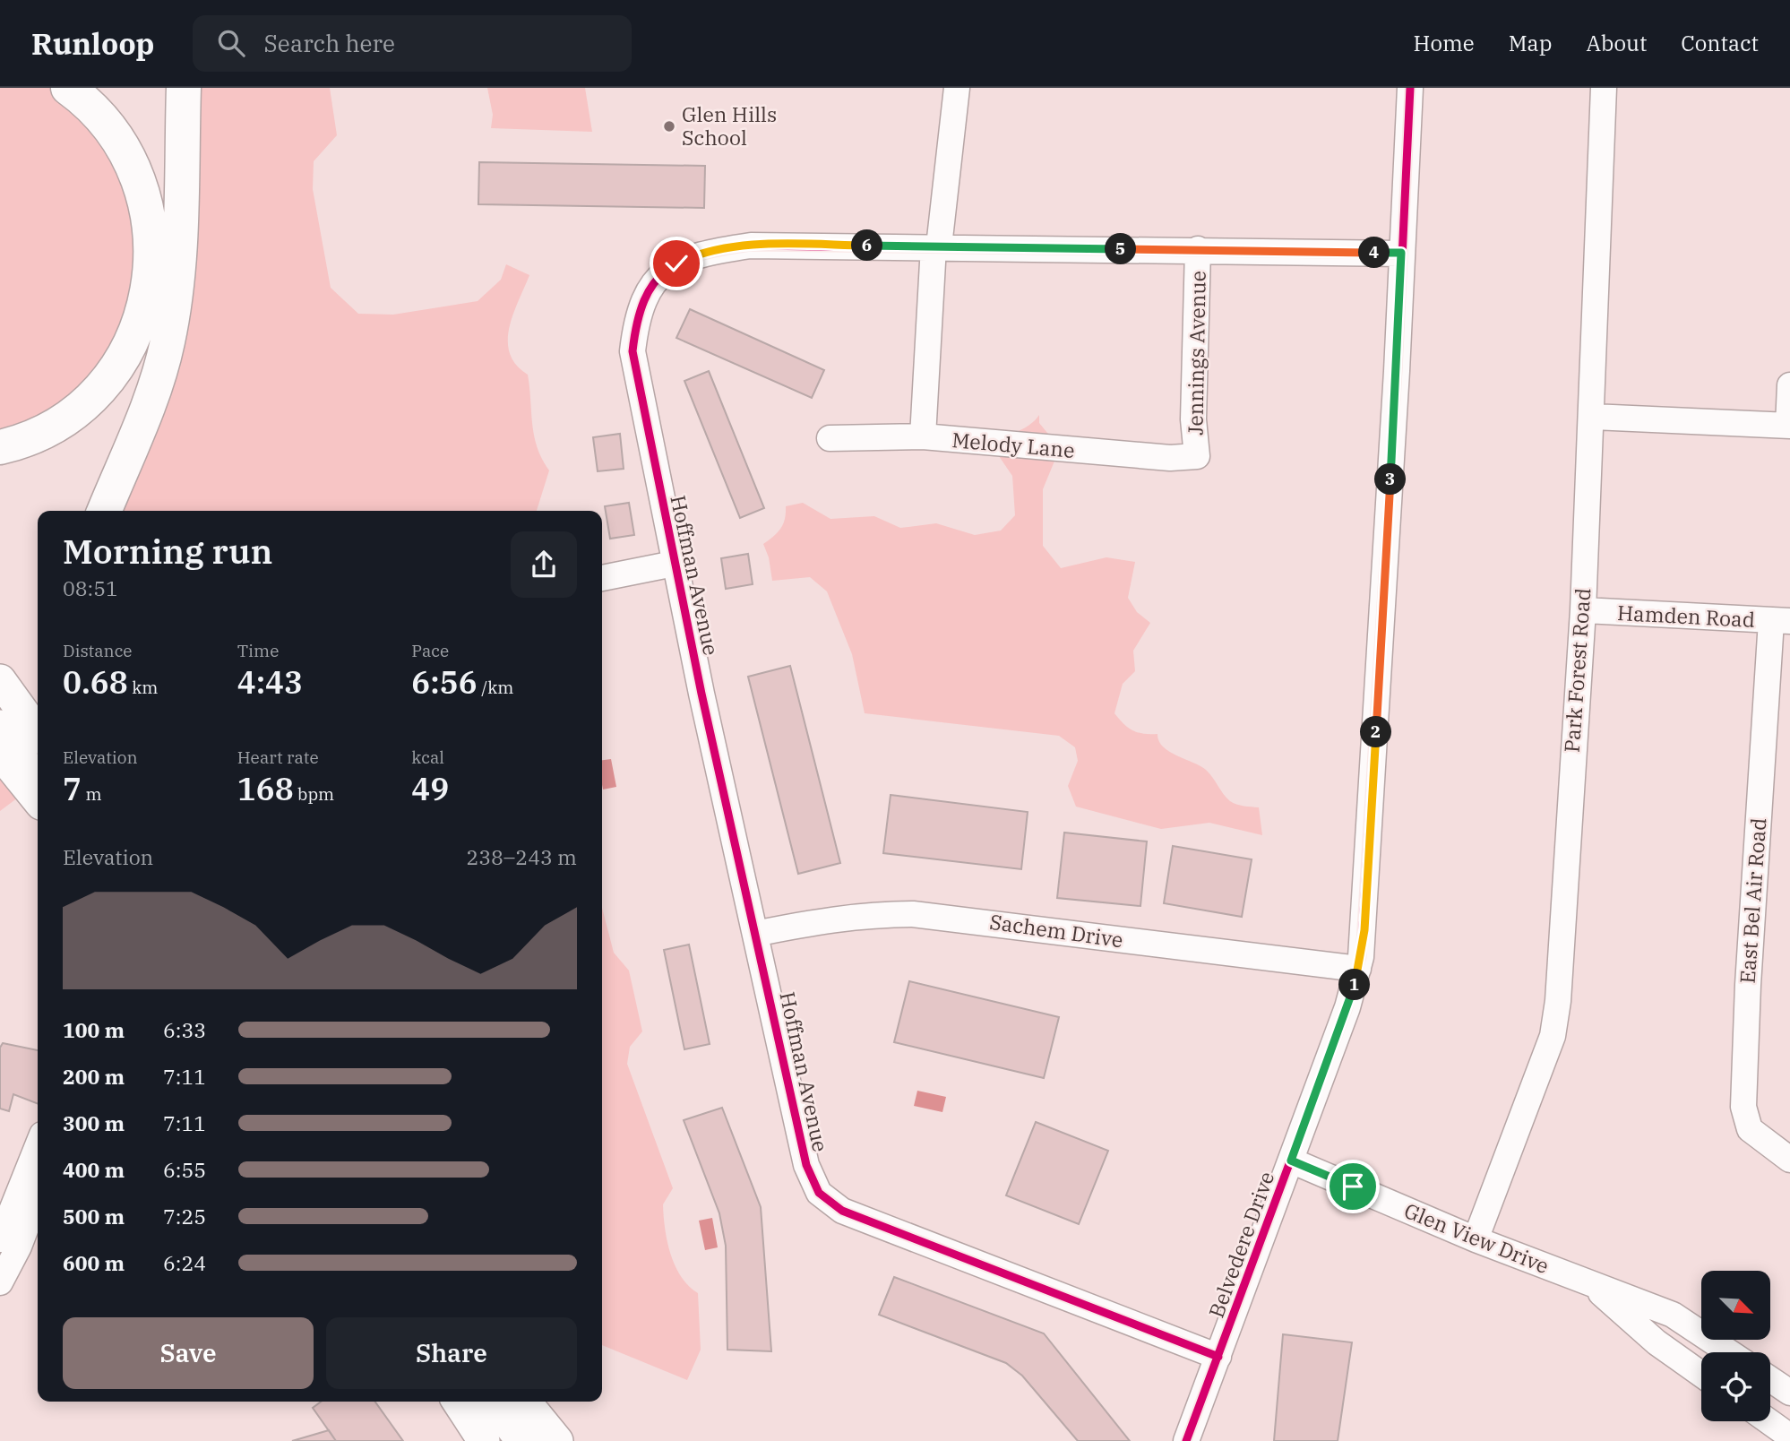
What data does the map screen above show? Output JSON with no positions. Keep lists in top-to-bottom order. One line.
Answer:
{"streets":{"street":["Jennings Avenue","Melody Lane","Hoffman Avenue","Hamden Road","Park Forest Road","East Bel Air Road","Sachem Drive","Glen View Drive","Belvedere Drive"]},"crossings":[["Jennings Avenue","Melody Lane"],["Jennings Avenue","Hoffman Avenue"],["Hoffman Avenue","Sachem Drive"],["Hoffman Avenue","Belvedere Drive"],["Hamden Road","Park Forest Road"],["Hamden Road","East Bel Air Road"],["Park Forest Road","Glen View Drive"],["Sachem Drive","Belvedere Drive"],["Glen View Drive","Belvedere Drive"]],"places":["Glen Hills School"],"north":"bottom right","page":{"header":"Runloop","search":"Search here","nav":["Home","Map","About","Contact"],"pins":["6","5","4","3","2","1"],"heading":["Morning run","08:51"],"stats":[["Distance","0.68 km"],["Time","4:43"],["Pace","6:56 /km"],["Elevation","7 m"],["Heart rate","168 bpm"],["kcal","49"]],"chart":["Elevation","238–243 m"],"list":[{"name":"100 m","note":"6:33"},{"name":"200 m","note":"7:11"},{"name":"300 m","note":"7:11"},{"name":"400 m","note":"6:55"},{"name":"500 m","note":"7:25"},{"name":"600 m","note":"6:24"}],"buttons":["Save","Share"]}}
